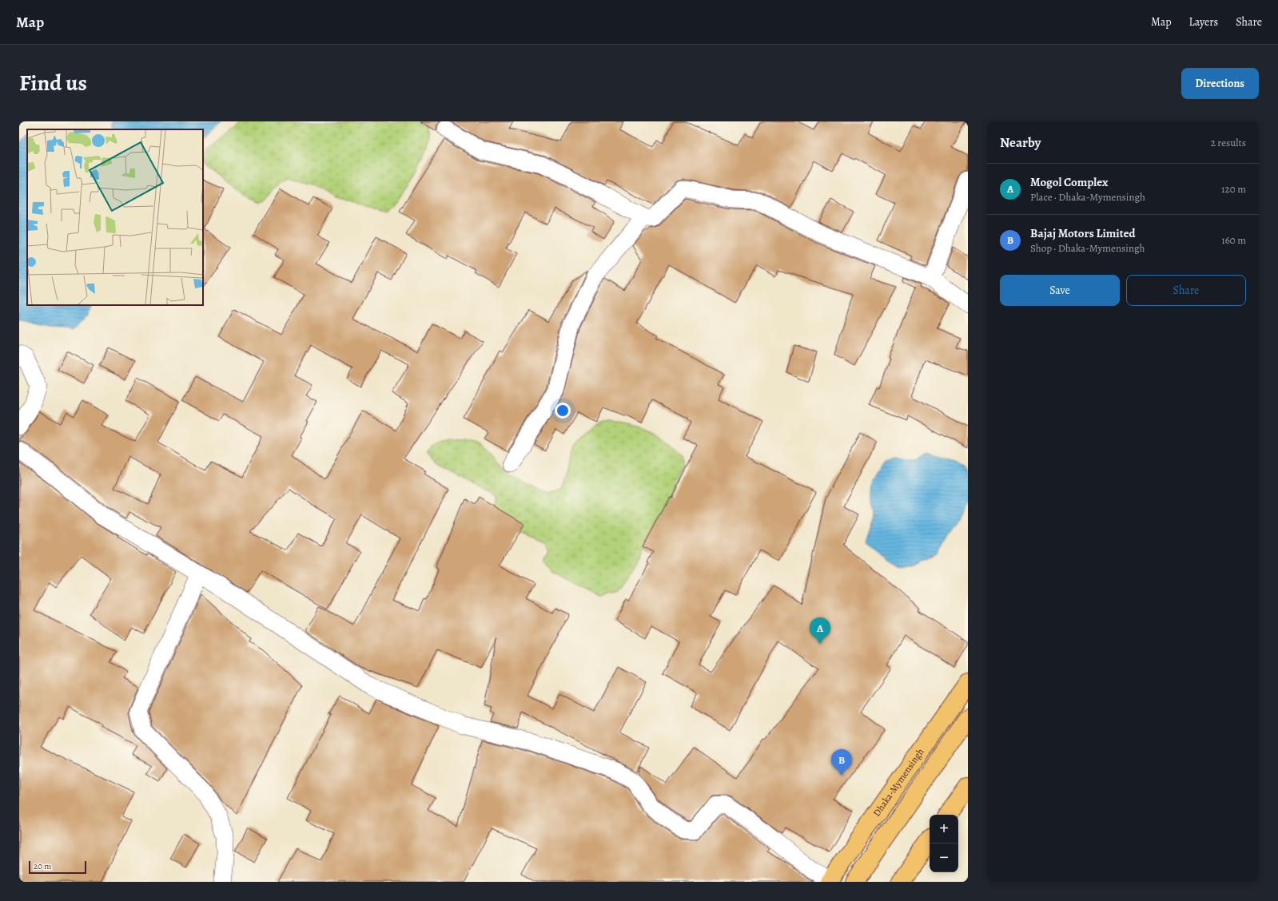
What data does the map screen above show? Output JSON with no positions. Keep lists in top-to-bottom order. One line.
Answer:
{"streets":{"highway":["Dhaka-Mymensingh"]},"scale_bar":"20 m","page":{"header":"Map","nav":["Map","Layers","Share"],"title":"Find us","buttons":["Directions",["Save","Share"]],"heading":["Nearby","2 results"],"list":[{"mark":"A","name":"Mogol Complex","note":"Place · Dhaka-Mymensingh","value":"120 m"},{"mark":"B","name":"Bajaj Motors Limited","note":"Shop · Dhaka-Mymensingh","value":"160 m"}],"pins":["A","B"],"map_buttons":["+","−"],"scale":"20 m"}}
